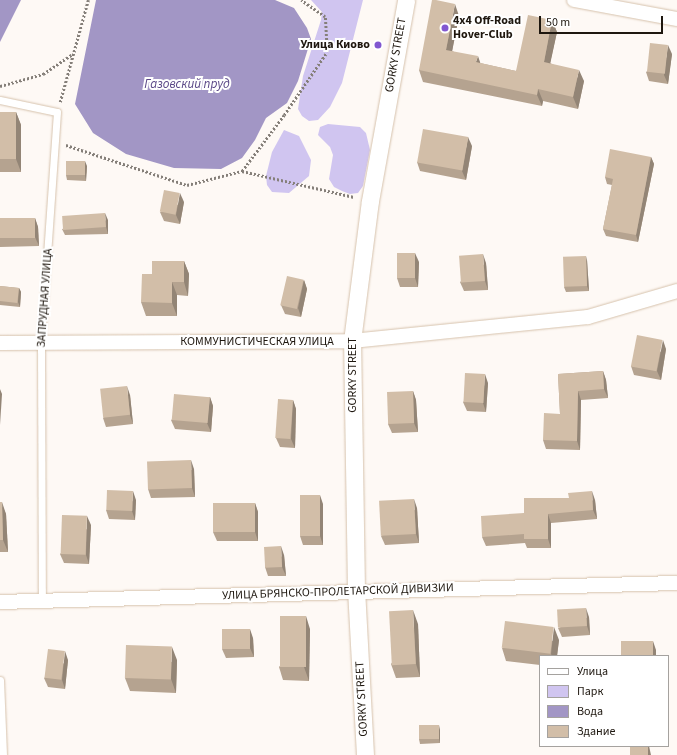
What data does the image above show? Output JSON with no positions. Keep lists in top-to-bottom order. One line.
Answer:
{"streets":{"street":["GORKY STREET","КОММУНИСТИЧЕСКАЯ УЛИЦА","УЛИЦА БРЯНСКО-ПРОЛЕТАРСКОЙ ДИВИЗИИ"],"lane":["ЗАПРУДНАЯ УЛИЦА"]},"crossings":[["GORKY STREET","КОММУНИСТИЧЕСКАЯ УЛИЦА"],["GORKY STREET","УЛИЦА БРЯНСКО-ПРОЛЕТАРСКОЙ ДИВИЗИИ"],["ЗАПРУДНАЯ УЛИЦА","КОММУНИСТИЧЕСКАЯ УЛИЦА"],["ЗАПРУДНАЯ УЛИЦА","УЛИЦА БРЯНСКО-ПРОЛЕТАРСКОЙ ДИВИЗИИ"]],"water":["Газовский пруд"],"places":["4x4 Off-Road Hover-Club","Улица Киово"],"legend":["Улица","Парк","Вода","Здание"],"scale_bar":"50 m"}
